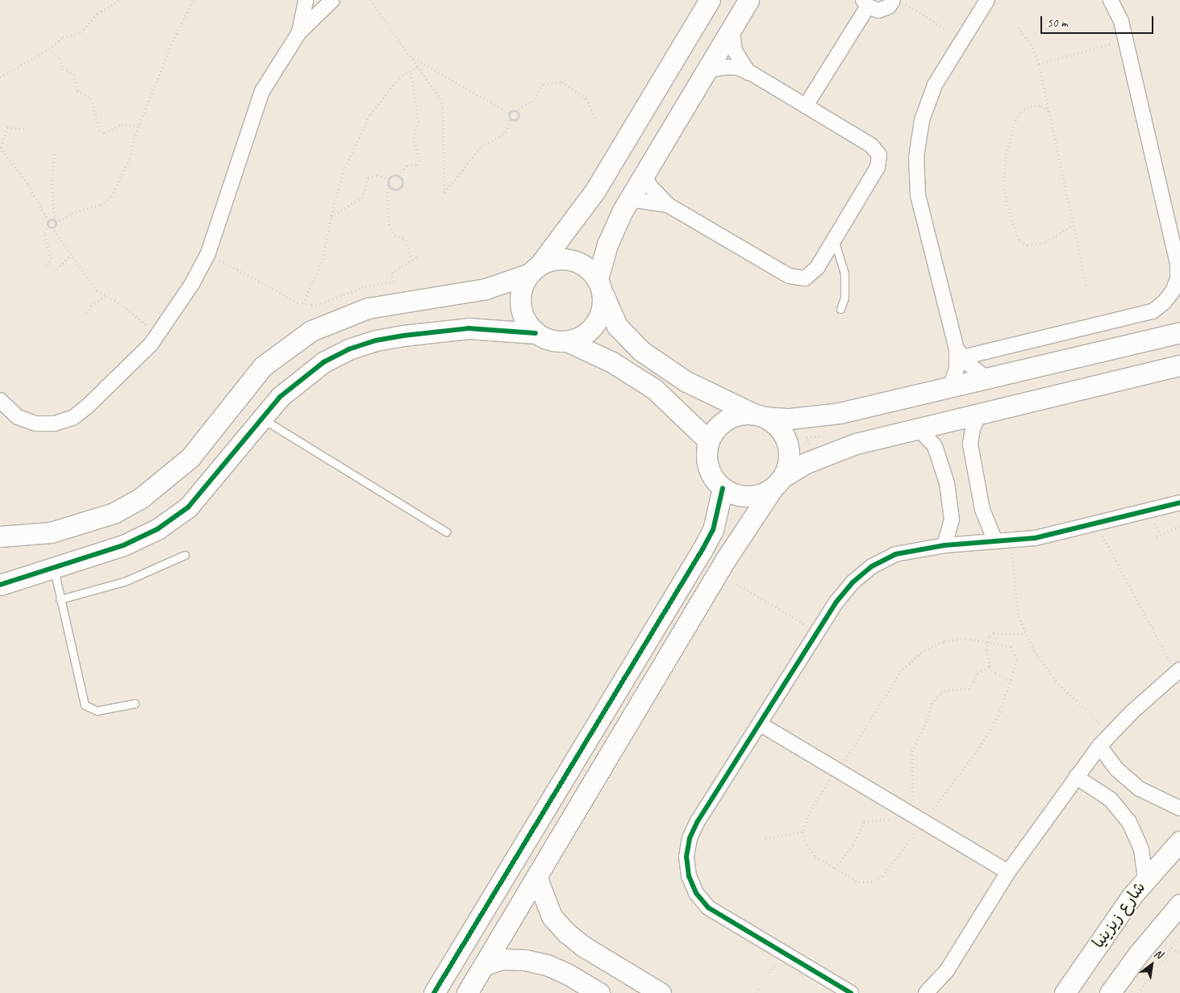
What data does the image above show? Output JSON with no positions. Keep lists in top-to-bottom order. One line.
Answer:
{"streets":{"street":["شارع زيزينيا"]},"scale_bar":"50 m","north":"top right"}
